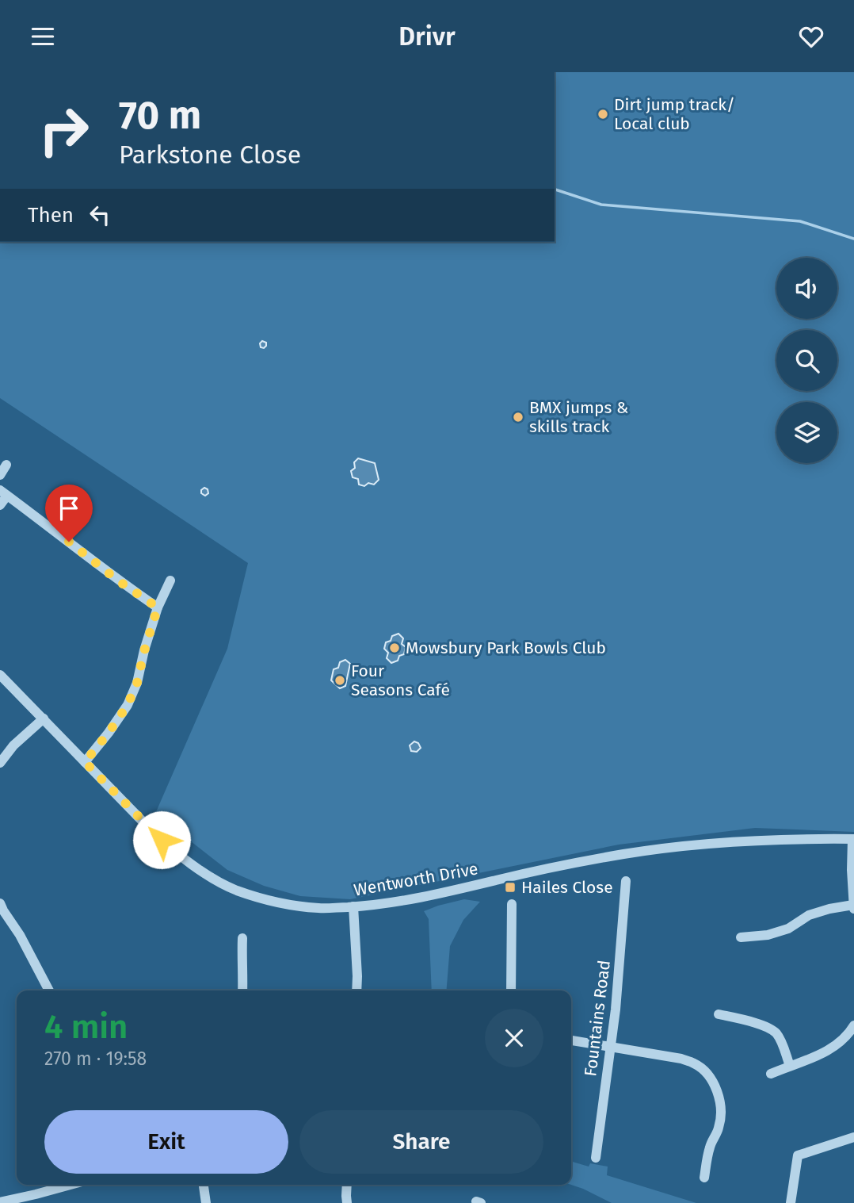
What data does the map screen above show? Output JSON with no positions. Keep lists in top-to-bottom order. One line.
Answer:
{"streets":{"street":["Wentworth Drive","Fountains Road"]},"places":{"other":["Dirt jump track/ Local club","BMX jumps & skills track","Mowsbury Park Bowls Club","Four Seasons Café"],"transit":["Hailes Close"]},"page":{"header":"Drivr","turn":["70 m","Parkstone Close"],"then":"Then","heading":["4 min","270 m · 19:58"],"buttons":["Exit","Share"]}}
